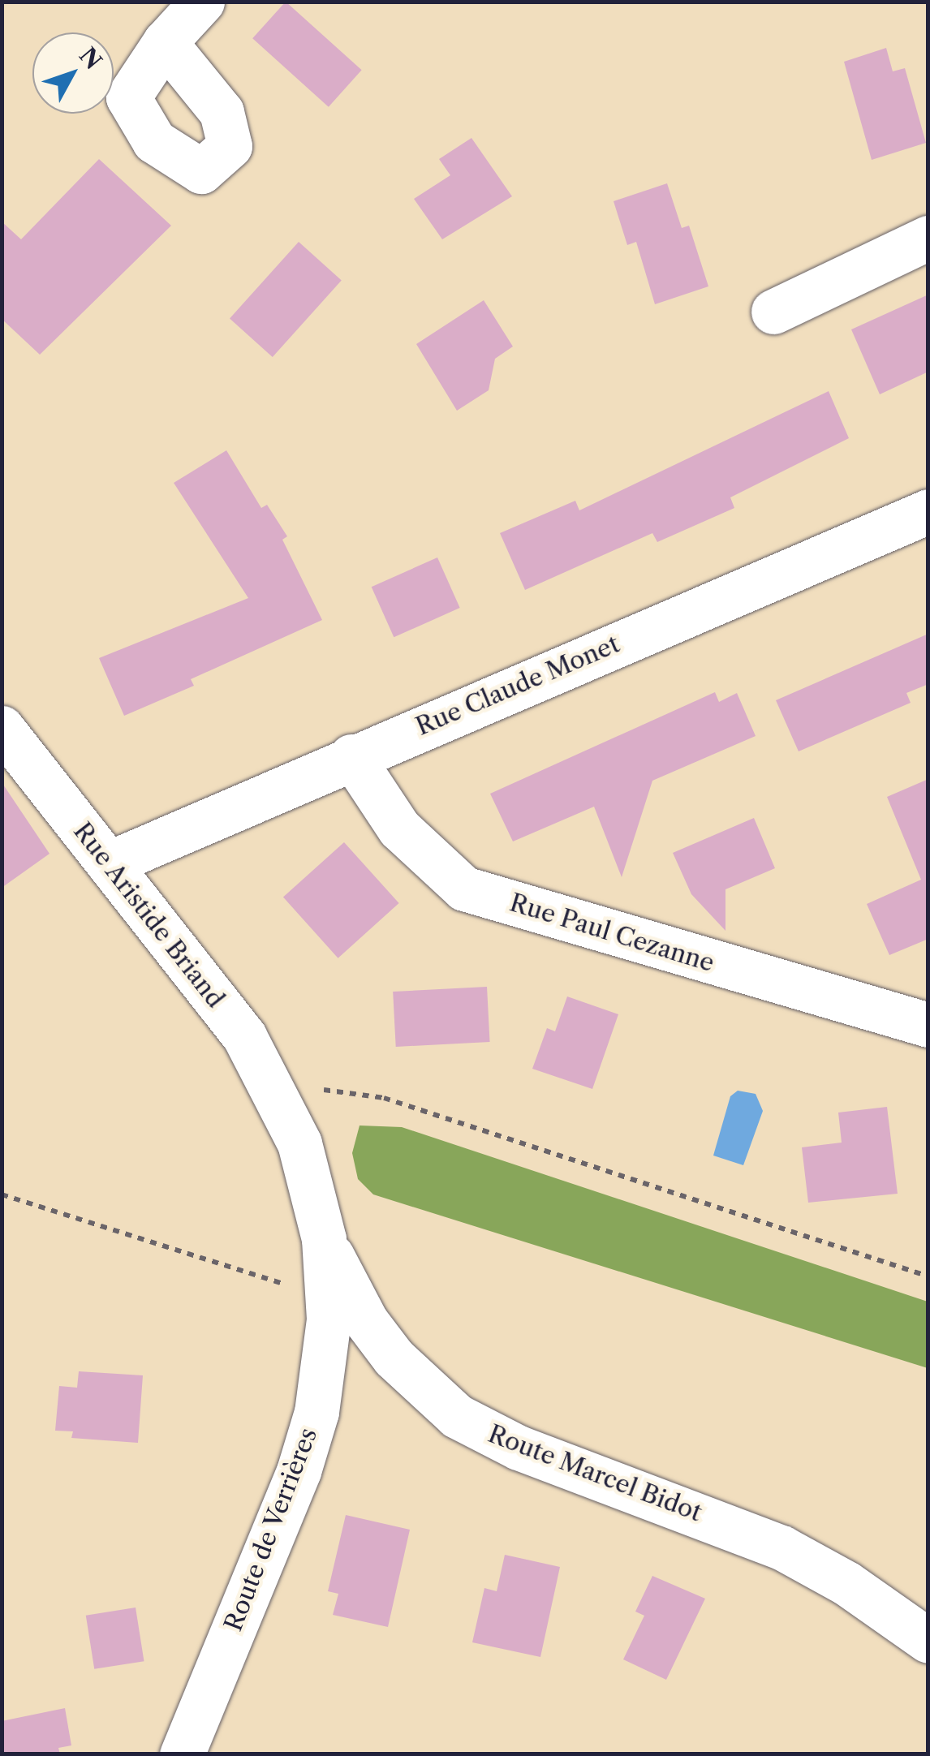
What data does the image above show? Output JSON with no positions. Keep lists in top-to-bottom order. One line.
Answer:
{"streets":{"street":["Rue Claude Monet","Rue Aristide Briand","Rue Paul Cezanne","Route Marcel Bidot","Route de Verrières"]},"crossings":[["Rue Claude Monet","Rue Aristide Briand"],["Rue Claude Monet","Rue Paul Cezanne"],["Rue Aristide Briand","Route de Verrières"],["Route Marcel Bidot","Route de Verrières"]],"north":"top right"}
